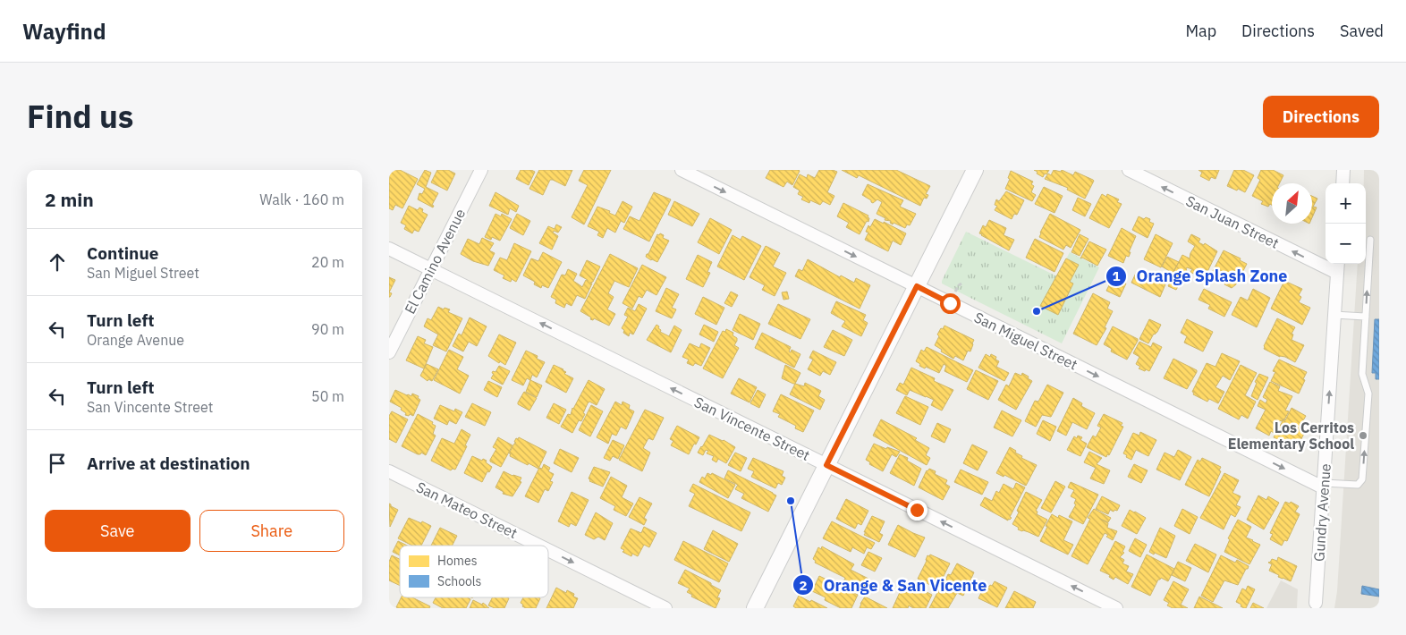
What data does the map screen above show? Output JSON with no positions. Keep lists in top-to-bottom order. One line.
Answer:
{"streets":{"street":["San Juan Street","El Camino Avenue","San Miguel Street","San Vincente Street","San Mateo Street","Gundry Avenue"]},"crossings":[["San Juan Street","Gundry Avenue"],["El Camino Avenue","San Vincente Street"],["San Miguel Street","Gundry Avenue"]],"one_way":["San Juan Street","San Miguel Street","San Vincente Street","San Mateo Street","Gundry Avenue"],"places":["Orange Splash Zone","Los Cerritos Elementary School","Orange & San Vicente"],"legend":["Homes","Schools"],"north":"top right","page":{"header":"Wayfind","nav":["Map","Directions","Saved"],"title":"Find us","buttons":["Directions",["Save","Share"]],"heading":["2 min","Walk · 160 m"],"map_buttons":["+","−"],"list":[["Continue","San Miguel Street","20 m"],["Turn left","Orange Avenue","90 m"],["Turn left","San Vincente Street","50 m"],"Arrive at destination"]}}
